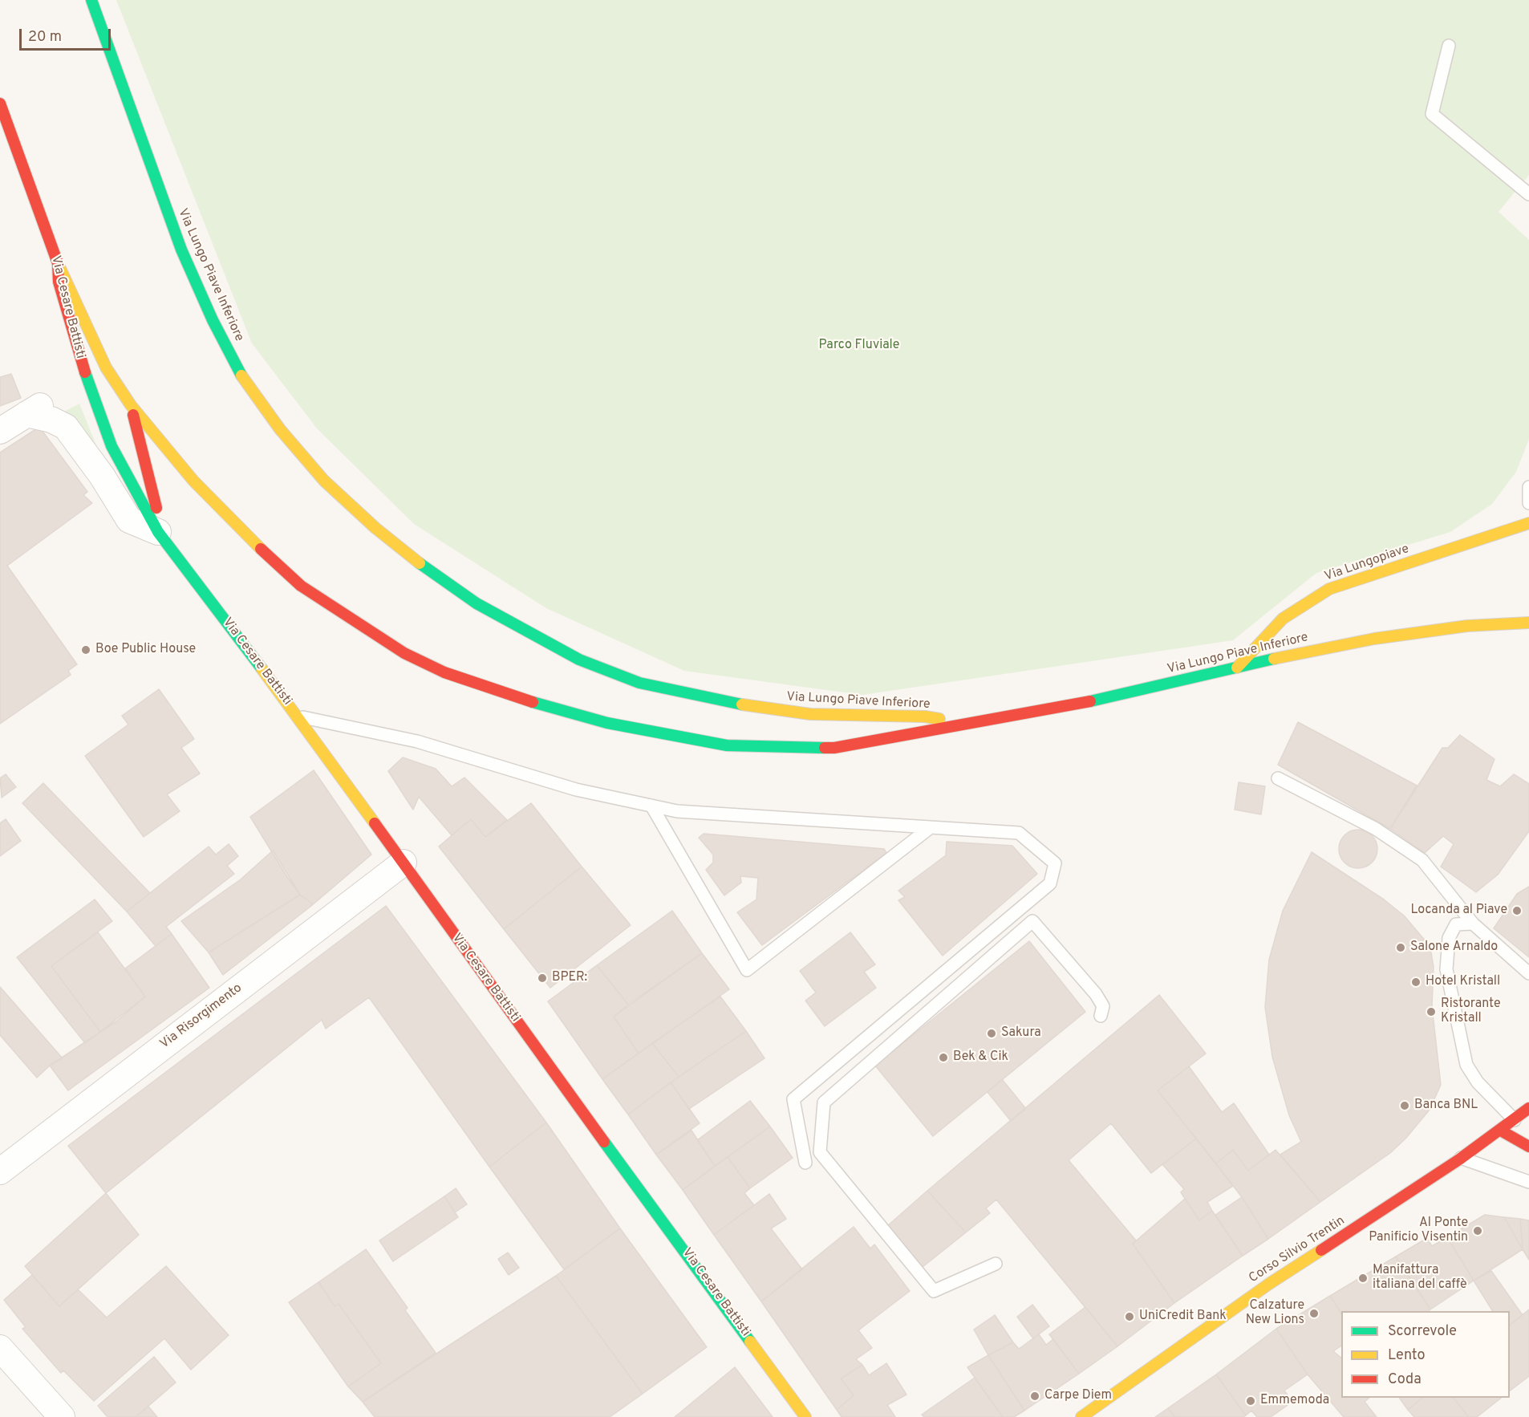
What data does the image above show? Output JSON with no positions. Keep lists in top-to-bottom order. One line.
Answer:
{"streets":{"main road":["Via Lungo Piave Inferiore","Via Cesare Battisti","Via Lungopiave","Corso Silvio Trentin"],"street":["Via Risorgimento"]},"crossings":[["Via Lungo Piave Inferiore","Via Cesare Battisti"],["Via Lungo Piave Inferiore","Via Lungopiave"],["Via Cesare Battisti","Via Risorgimento"]],"parks":["Parco Fluviale"],"places":["Boe Public House","Locanda al Piave","Salone Arnaldo","BPER:","Hotel Kristall","Ristorante Kristall","Sakura","Bek & Cik","Banca BNL","Al Ponte Panificio Visentin","Manifattura italiana del caffè","Calzature New Lions","UniCredit Bank","Carpe Diem","Emmemoda"],"legend":["Scorrevole","Lento","Coda"],"scale_bar":"20 m"}
